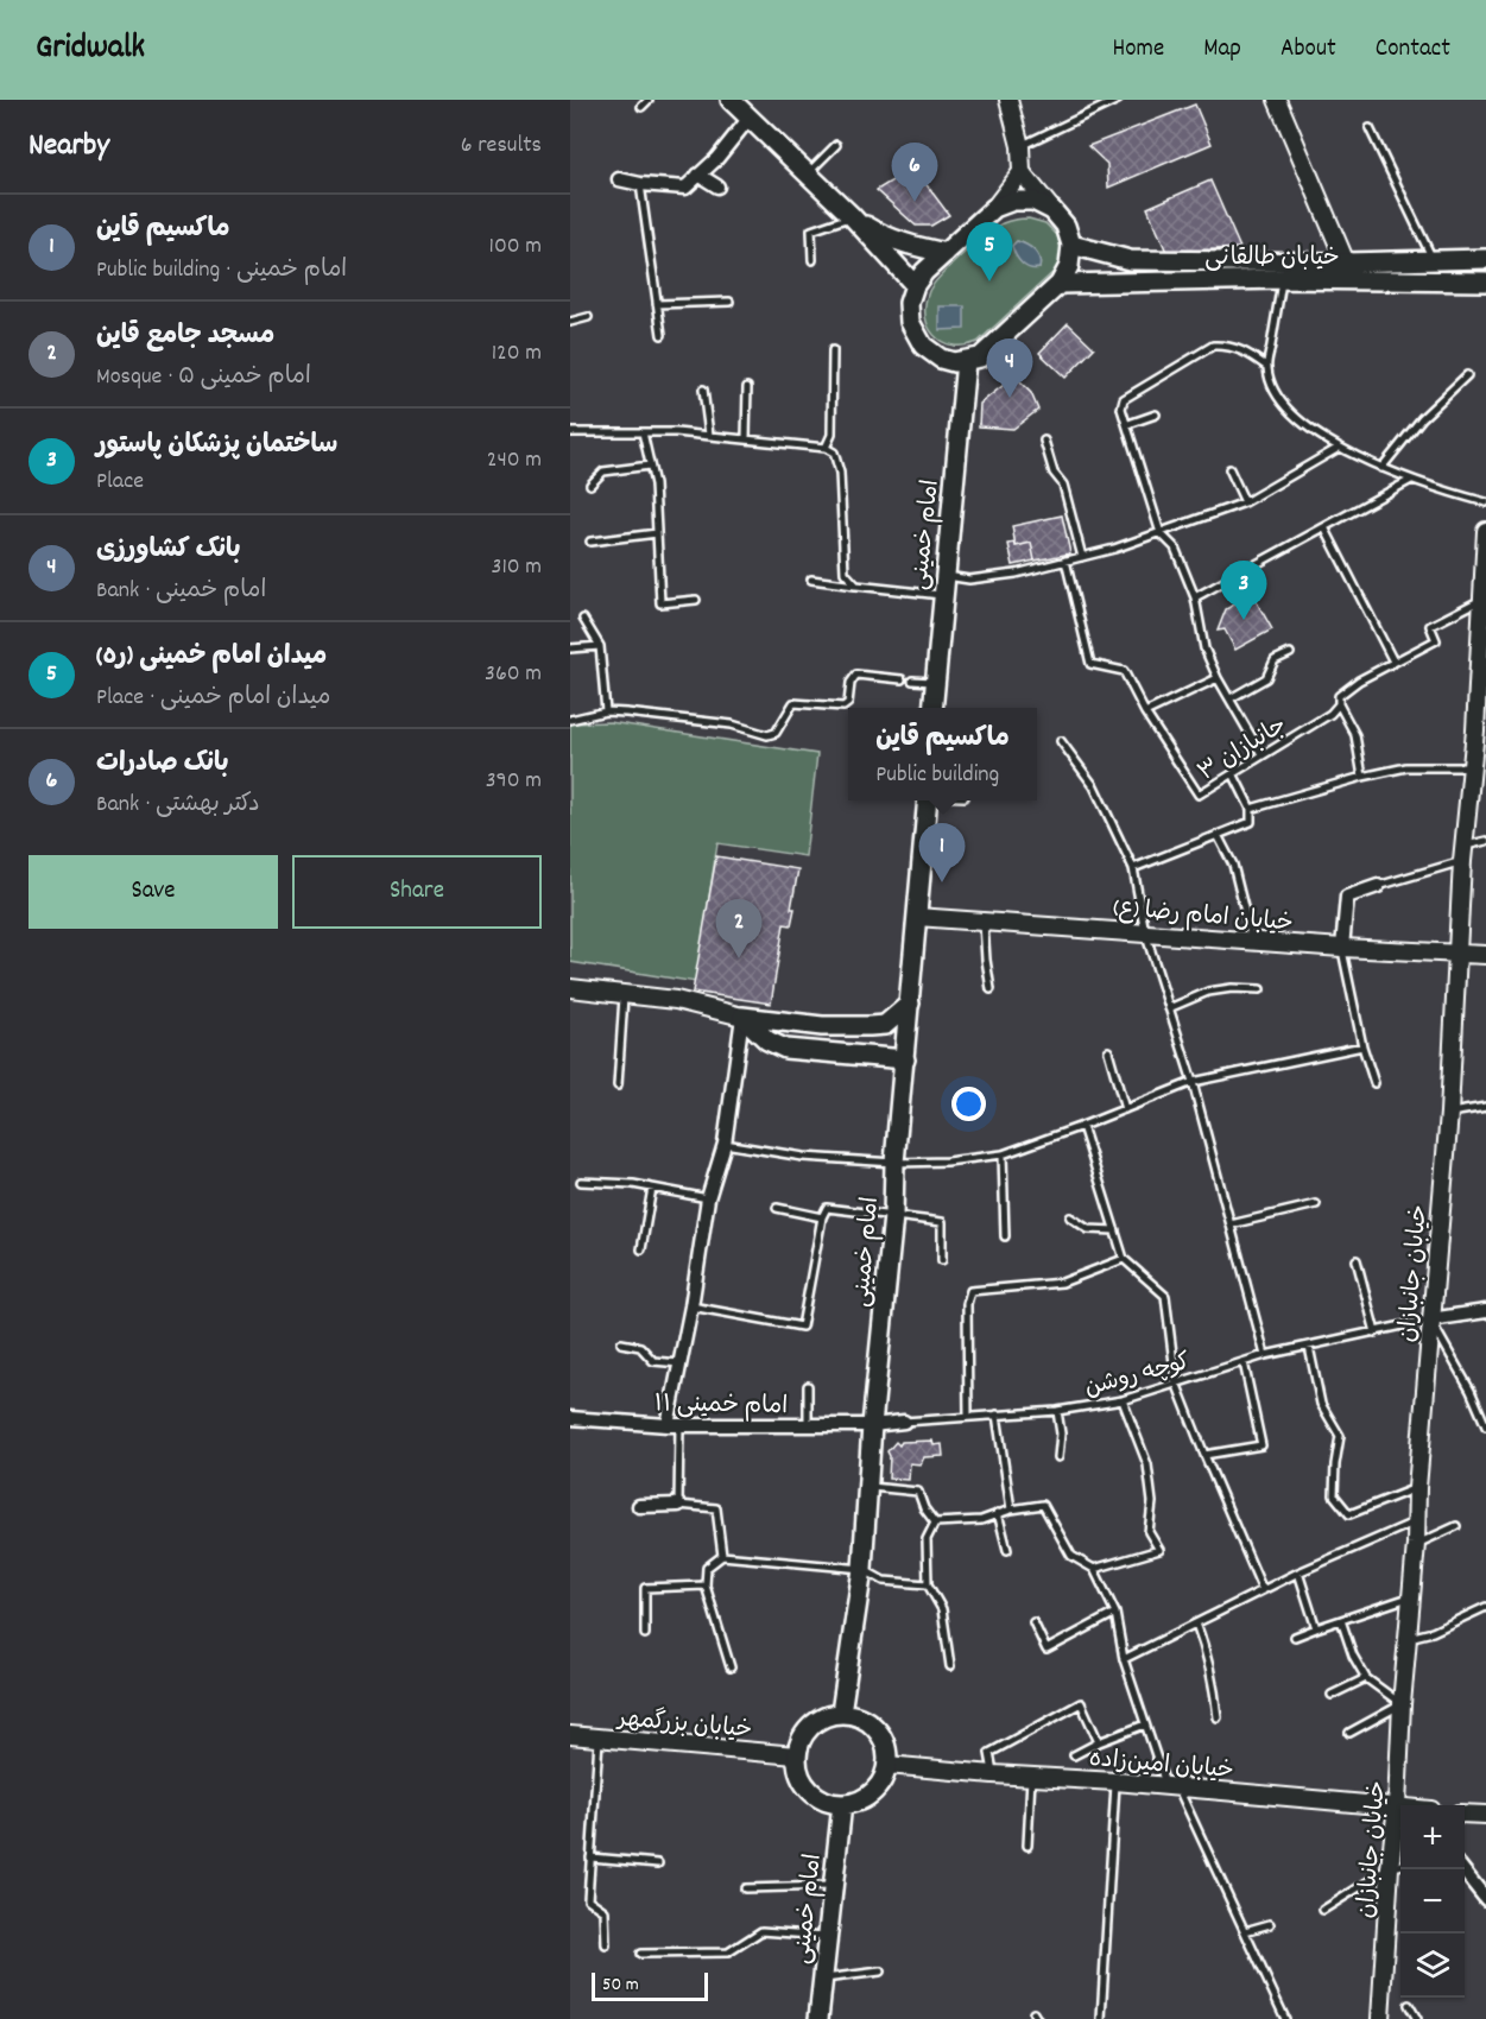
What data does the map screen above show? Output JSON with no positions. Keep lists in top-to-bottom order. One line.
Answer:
{"streets":{"main road":["خیابان طالقانی","امام خمینی"],"street":["خیابان امام رضا (ع)","خیابان جانبازان","امام خمینی ۱۱","خیابان بزرگمهر","خیابان امین‌زاده"],"lane":["جانبازان ۳","کوچه روشن"]},"crossings":[["خیابان طالقانی","امام خمینی"],["امام خمینی","خیابان امام رضا (ع)"],["امام خمینی","امام خمینی ۱۱"],["امام خمینی","خیابان بزرگمهر"],["امام خمینی","خیابان امین‌زاده"],["جانبازان ۳","خیابان جانبازان"],["خیابان امام رضا (ع)","خیابان جانبازان"],["خیابان جانبازان","کوچه روشن"],["خیابان جانبازان","خیابان امین‌زاده"],["کوچه روشن","امام خمینی ۱۱"],["خیابان بزرگمهر","خیابان امین‌زاده"]],"scale_bar":"50 m","page":{"header":"Gridwalk","nav":["Home","Map","About","Contact"],"heading":["Nearby","6 results"],"pins":["6","5","4","3","1","2"],"list":[{"mark":"1","name":"ماکسیم قاین","note":"Public building · امام خمینی","value":"100 m"},{"mark":"2","name":"مسجد جامع قاین","note":"Mosque · امام خمینی ۵","value":"120 m"},{"mark":"3","name":"ساختمان پزشکان پاستور","note":"Place","value":"240 m"},{"mark":"4","name":"بانک کشاورزی","note":"Bank · امام خمینی","value":"310 m"},{"mark":"5","name":"میدان امام خمینی (ره)","note":"Place · میدان امام خمینی","value":"360 m"},{"mark":"6","name":"بانک صادرات","note":"Bank · دکتر بهشتی","value":"390 m"}],"popup":["ماکسیم قاین","Public building"],"buttons":["Save","Share"],"map_buttons":["+","−"],"scale":"50 m"}}
